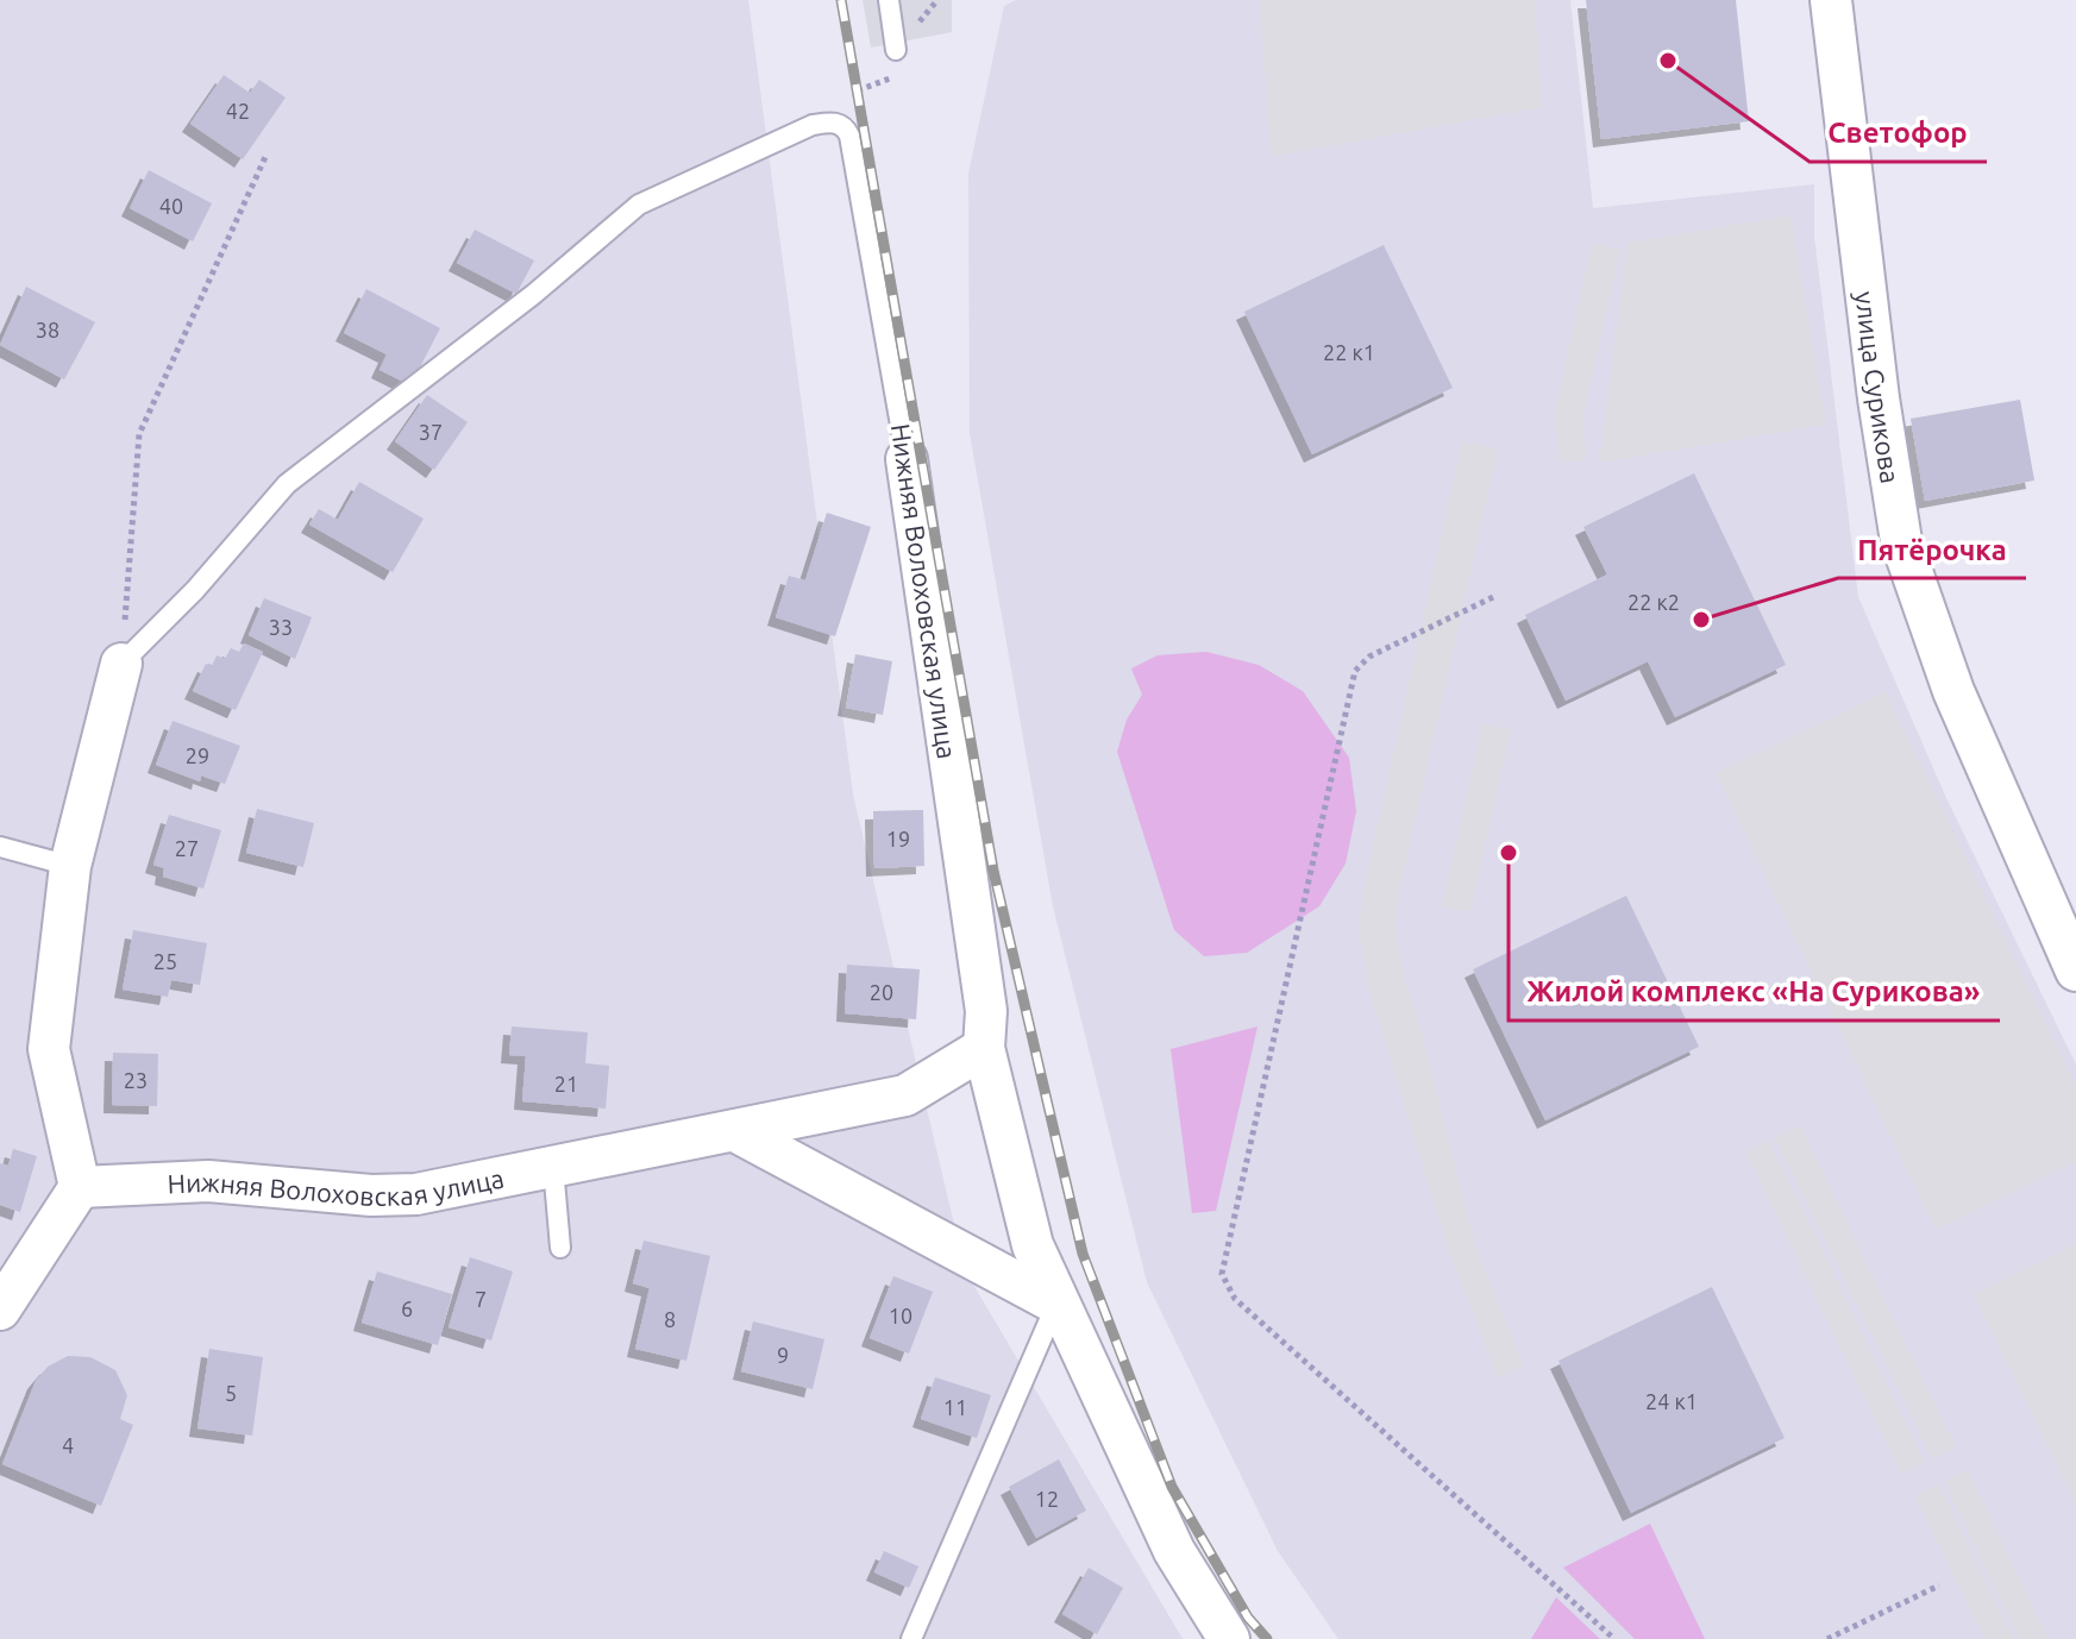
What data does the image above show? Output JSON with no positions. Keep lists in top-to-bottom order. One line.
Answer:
{"streets":{"street":["улица Сурикова","Нижняя Волоховская улица"]},"places":["Светофор","Пятёрочка","Жилой комплекс «На Сурикова»"],"house_numbers":["42","40","38","22 к1","37","22 к2","33","29","19","27","25","20","23","21","7","6","10","8","9","5","24 к1","11","4","12"]}
